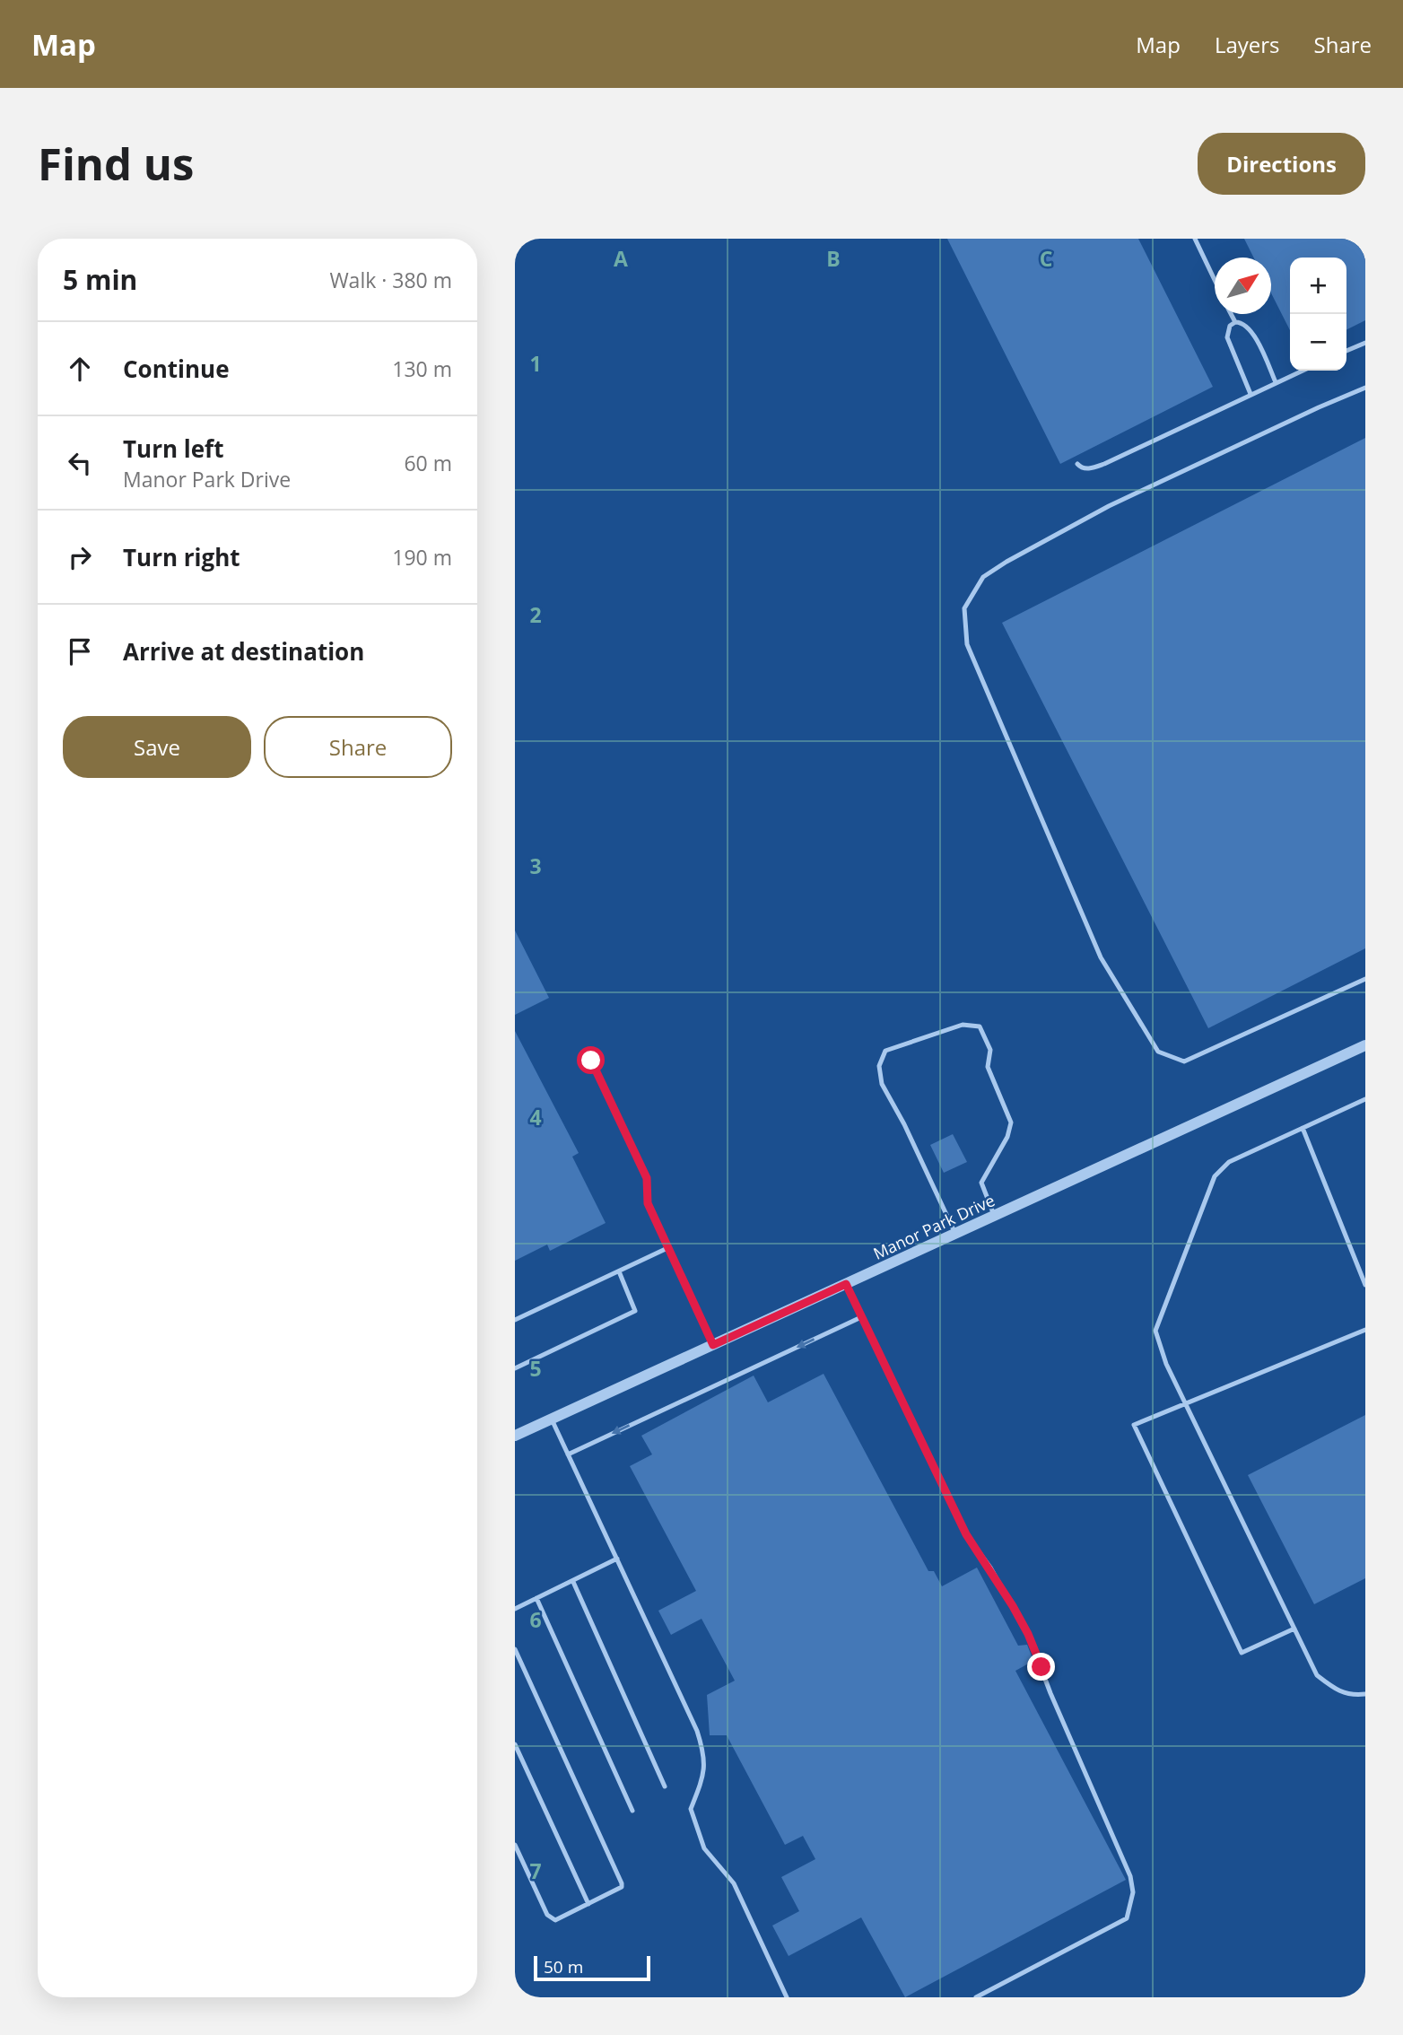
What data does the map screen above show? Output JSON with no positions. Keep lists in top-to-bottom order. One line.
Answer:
{"streets":{"street":["Manor Park Drive"]},"scale_bar":"50 m","north":"top right","page":{"header":"Map","nav":["Map","Layers","Share"],"buttons":["Directions",["Save","Share"]],"title":"Find us","heading":["5 min","Walk · 380 m"],"map_buttons":["+","−"],"list":[["Continue","130 m"],["Turn left","Manor Park Drive","60 m"],["Turn right","190 m"],"Arrive at destination"],"scale":"50 m"},"grid":{"columns":["A","B","C"],"rows":["1","2","3","4","5","6","7"]}}
